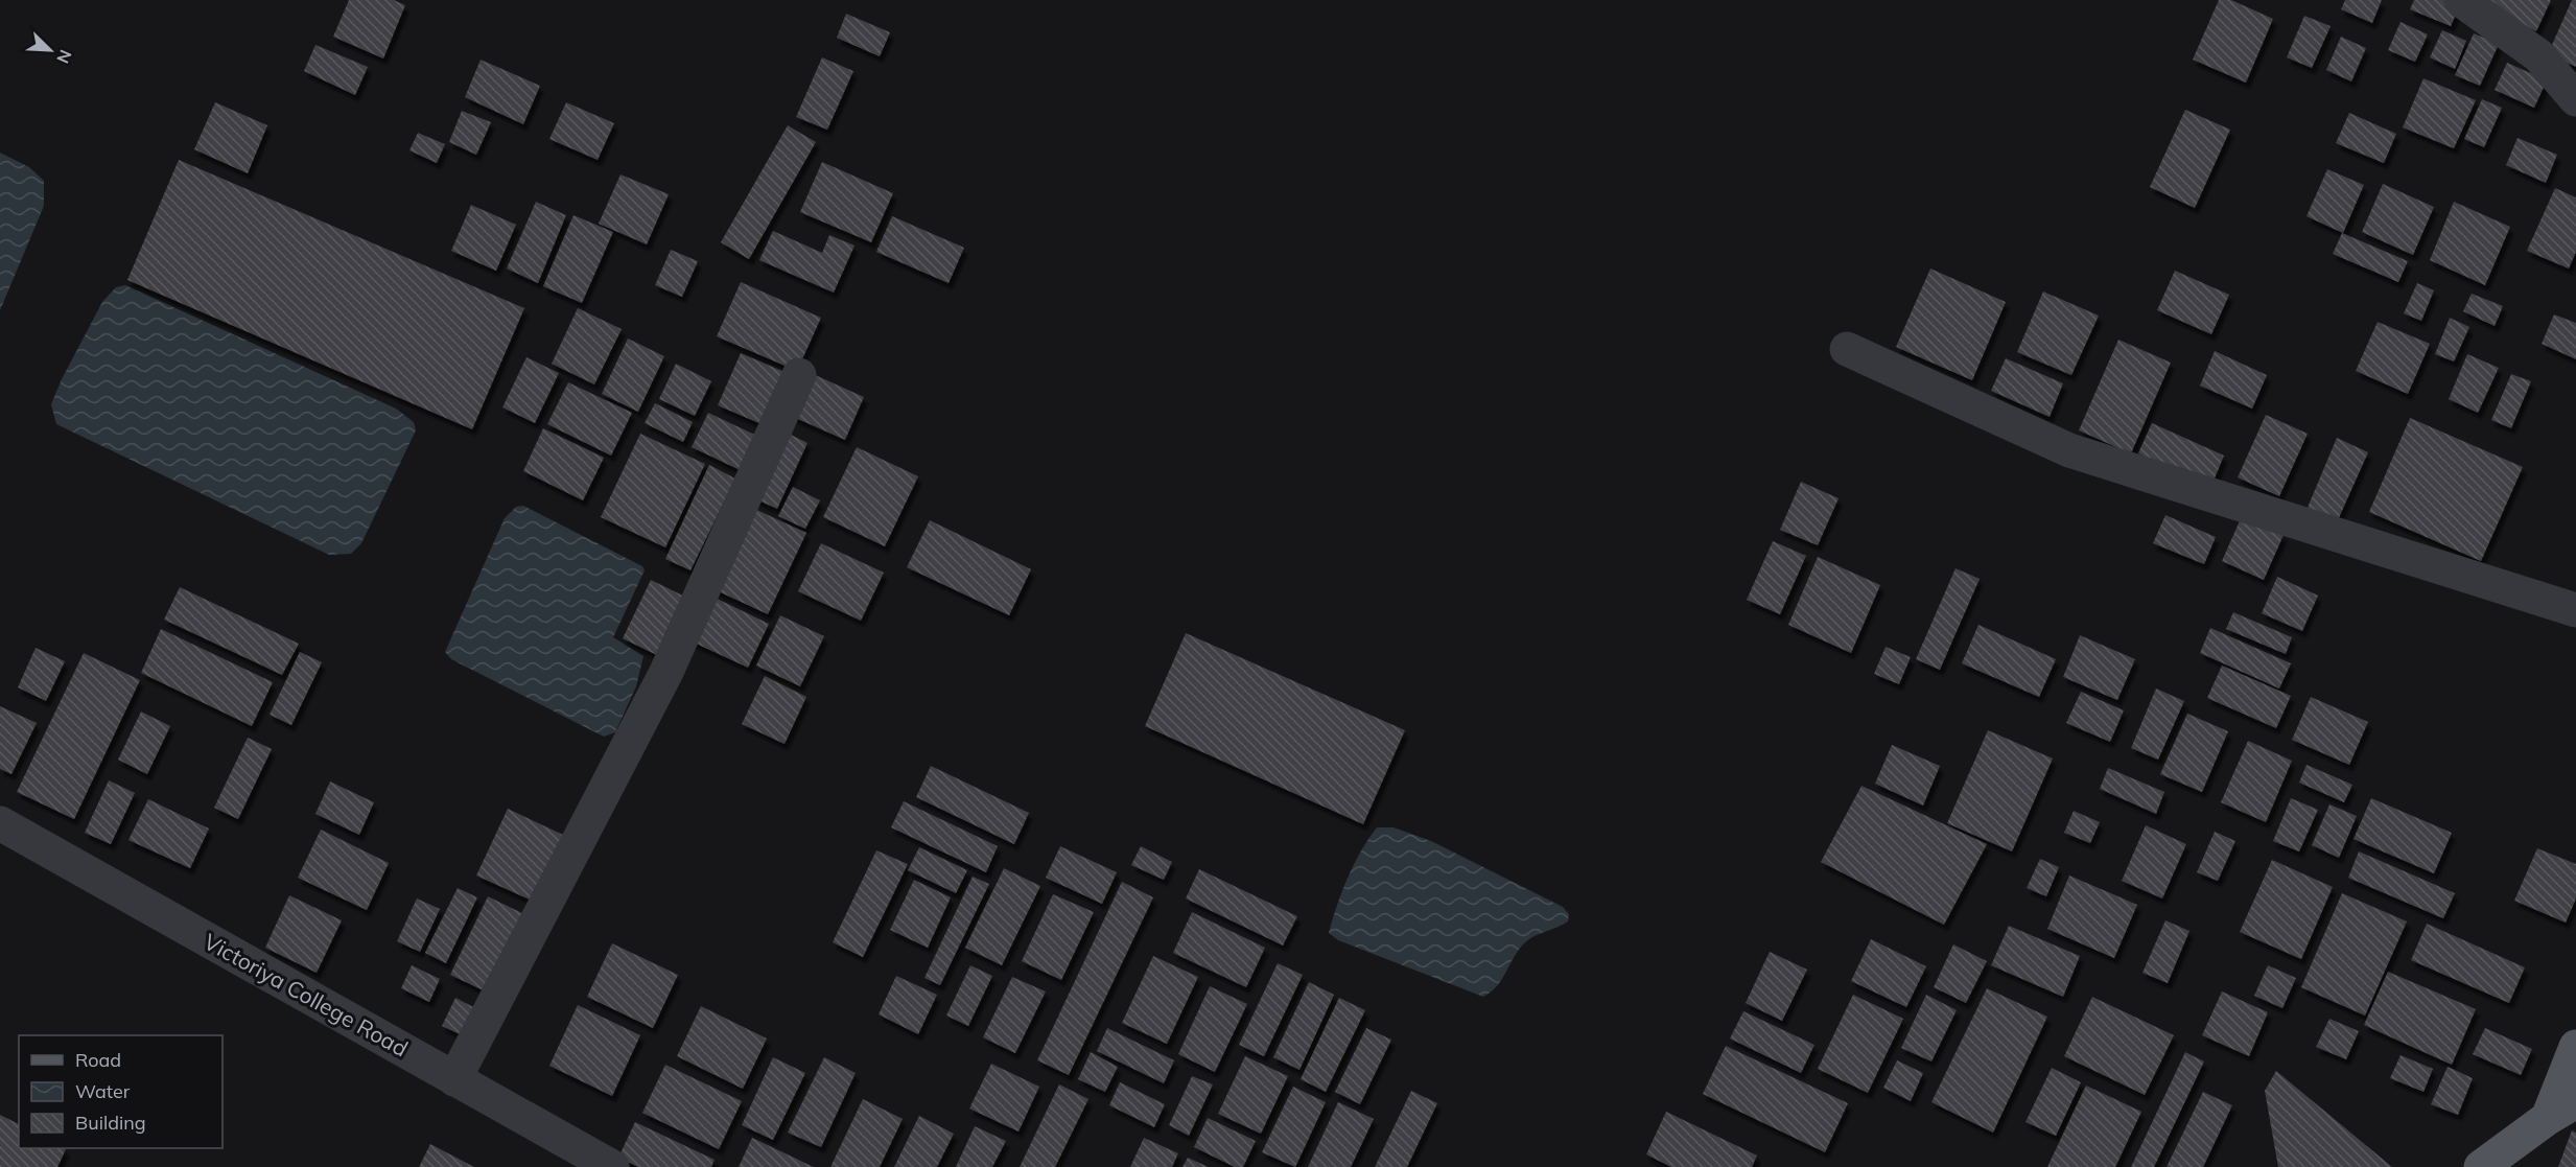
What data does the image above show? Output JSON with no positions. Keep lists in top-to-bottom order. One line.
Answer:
{"streets":{"street":["Victoriya College Road"]},"legend":["Road","Water","Building"],"north":"bottom right"}
